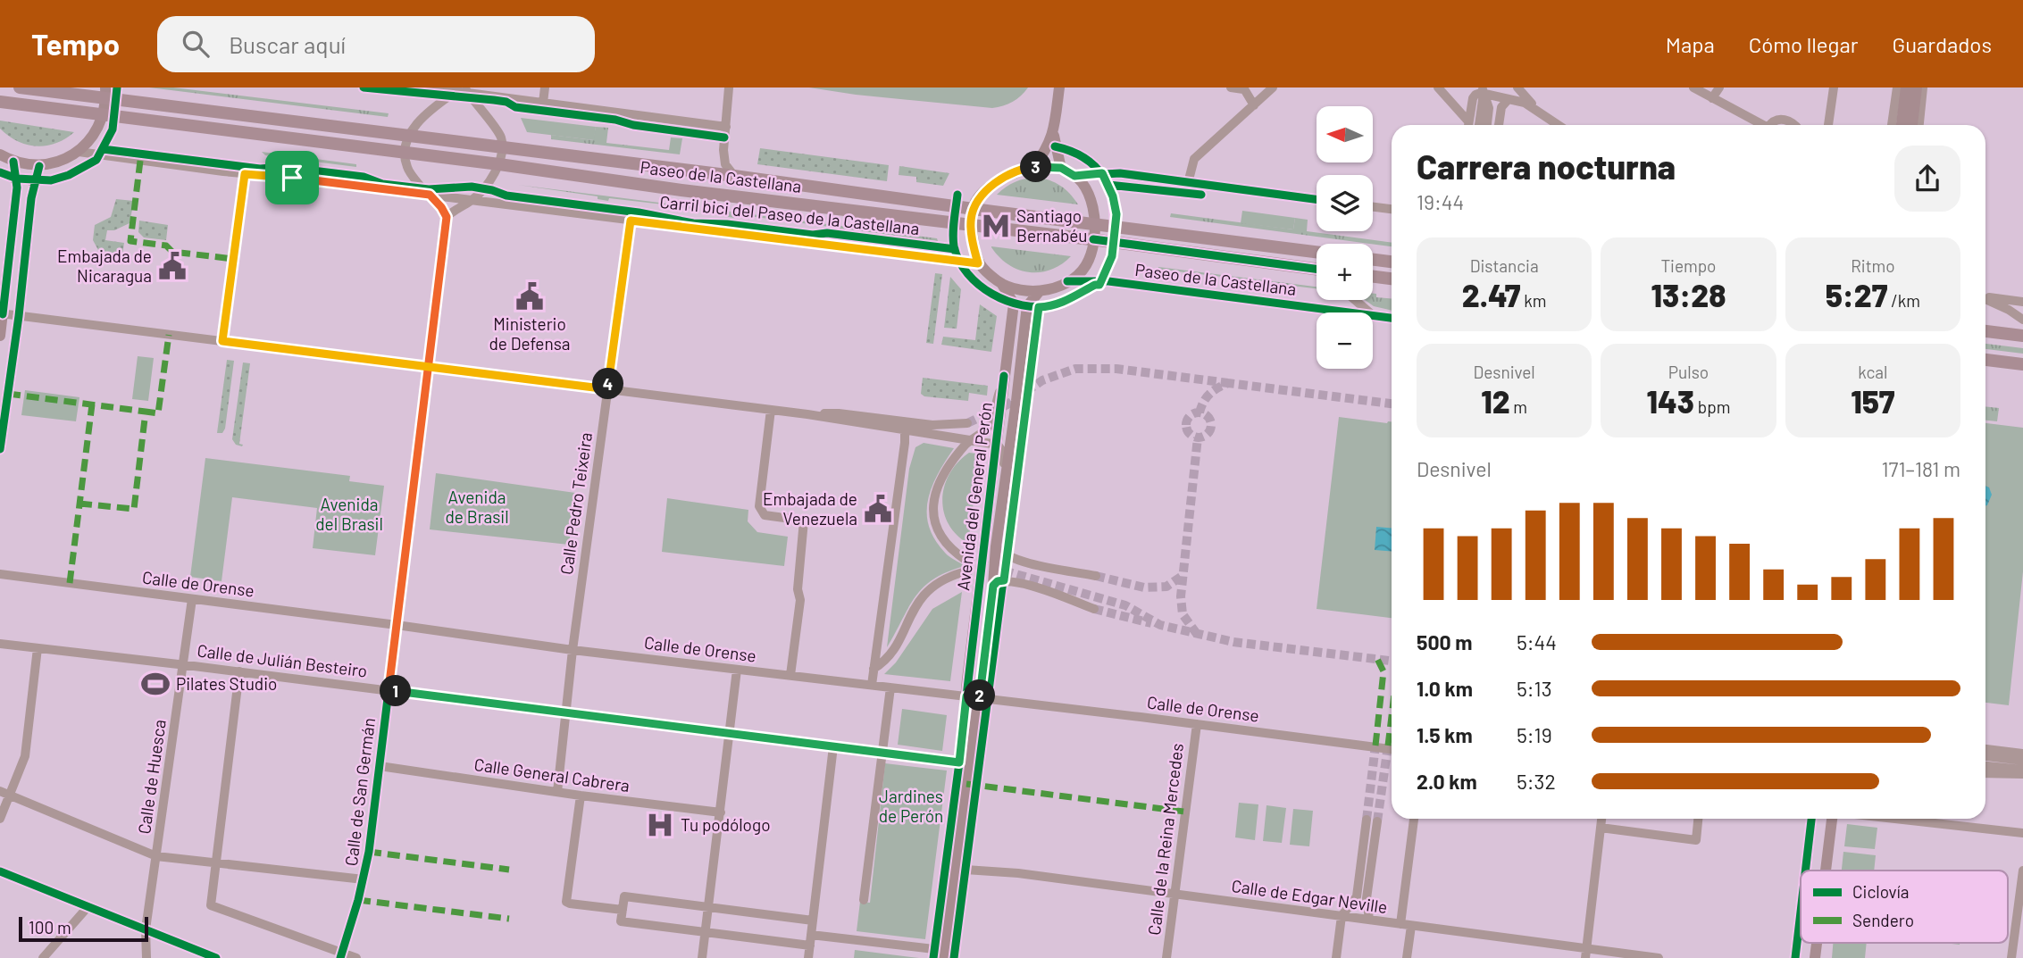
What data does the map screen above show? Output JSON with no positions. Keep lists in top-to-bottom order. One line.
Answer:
{"streets":{"highway":["Paseo de la Castellana"],"main road":["Avenida del General Perón"],"street":["Calle Pedro Teixeira","Calle de Orense","Calle de Julián Besteiro","Calle General Cabrera","Calle de Huesca","Calle de San Germán","Calle de la Reina Mercedes","Calle de Edgar Neville"],"cycle path":["Carril bici del Paseo de la Castellana"]},"crossings":[["Avenida del General Perón","Calle de Orense"],["Avenida del General Perón","Calle de Julián Besteiro"],["Avenida del General Perón","Calle de Edgar Neville"],["Calle Pedro Teixeira","Calle de Orense"],["Calle Pedro Teixeira","Calle de Julián Besteiro"],["Calle Pedro Teixeira","Calle General Cabrera"],["Calle de Orense","Calle de Huesca"],["Calle de Orense","Calle de San Germán"],["Calle de Orense","Calle de la Reina Mercedes"],["Calle de Julián Besteiro","Calle de Huesca"],["Calle de Julián Besteiro","Calle de San Germán"],["Calle General Cabrera","Calle de San Germán"],["Calle de la Reina Mercedes","Calle de Edgar Neville"]],"parks":["Avenida de Brasil","Avenida del Brasil","Jardines de Perón"],"places":{"metro station":["Santiago Bernabéu"],"public building":["Embajada de Nicaragua","Ministerio de Defensa","Embajada de Venezuela"],"sports":["Pilates Studio"],"hospital":["Tu podólogo"]},"legend":["Ciclovía","Sendero"],"scale_bar":"100 m","north":"left","page":{"header":"Tempo","search":"Buscar aquí","nav":["Mapa","Cómo llegar","Guardados"],"map_buttons":["+","−"],"heading":["Carrera nocturna","19:44"],"pins":["3","4","1","2"],"stats":[["Distancia","2.47 km"],["Tiempo","13:28"],["Ritmo","5:27 /km"],["Desnivel","12 m"],["Pulso","143 bpm"],["kcal","157"]],"chart":["Desnivel","171–181 m"],"list":[{"name":"500 m","note":"5:44"},{"name":"1.0 km","note":"5:13"},{"name":"1.5 km","note":"5:19"},{"name":"2.0 km","note":"5:32"}],"scale":"100 m"}}
